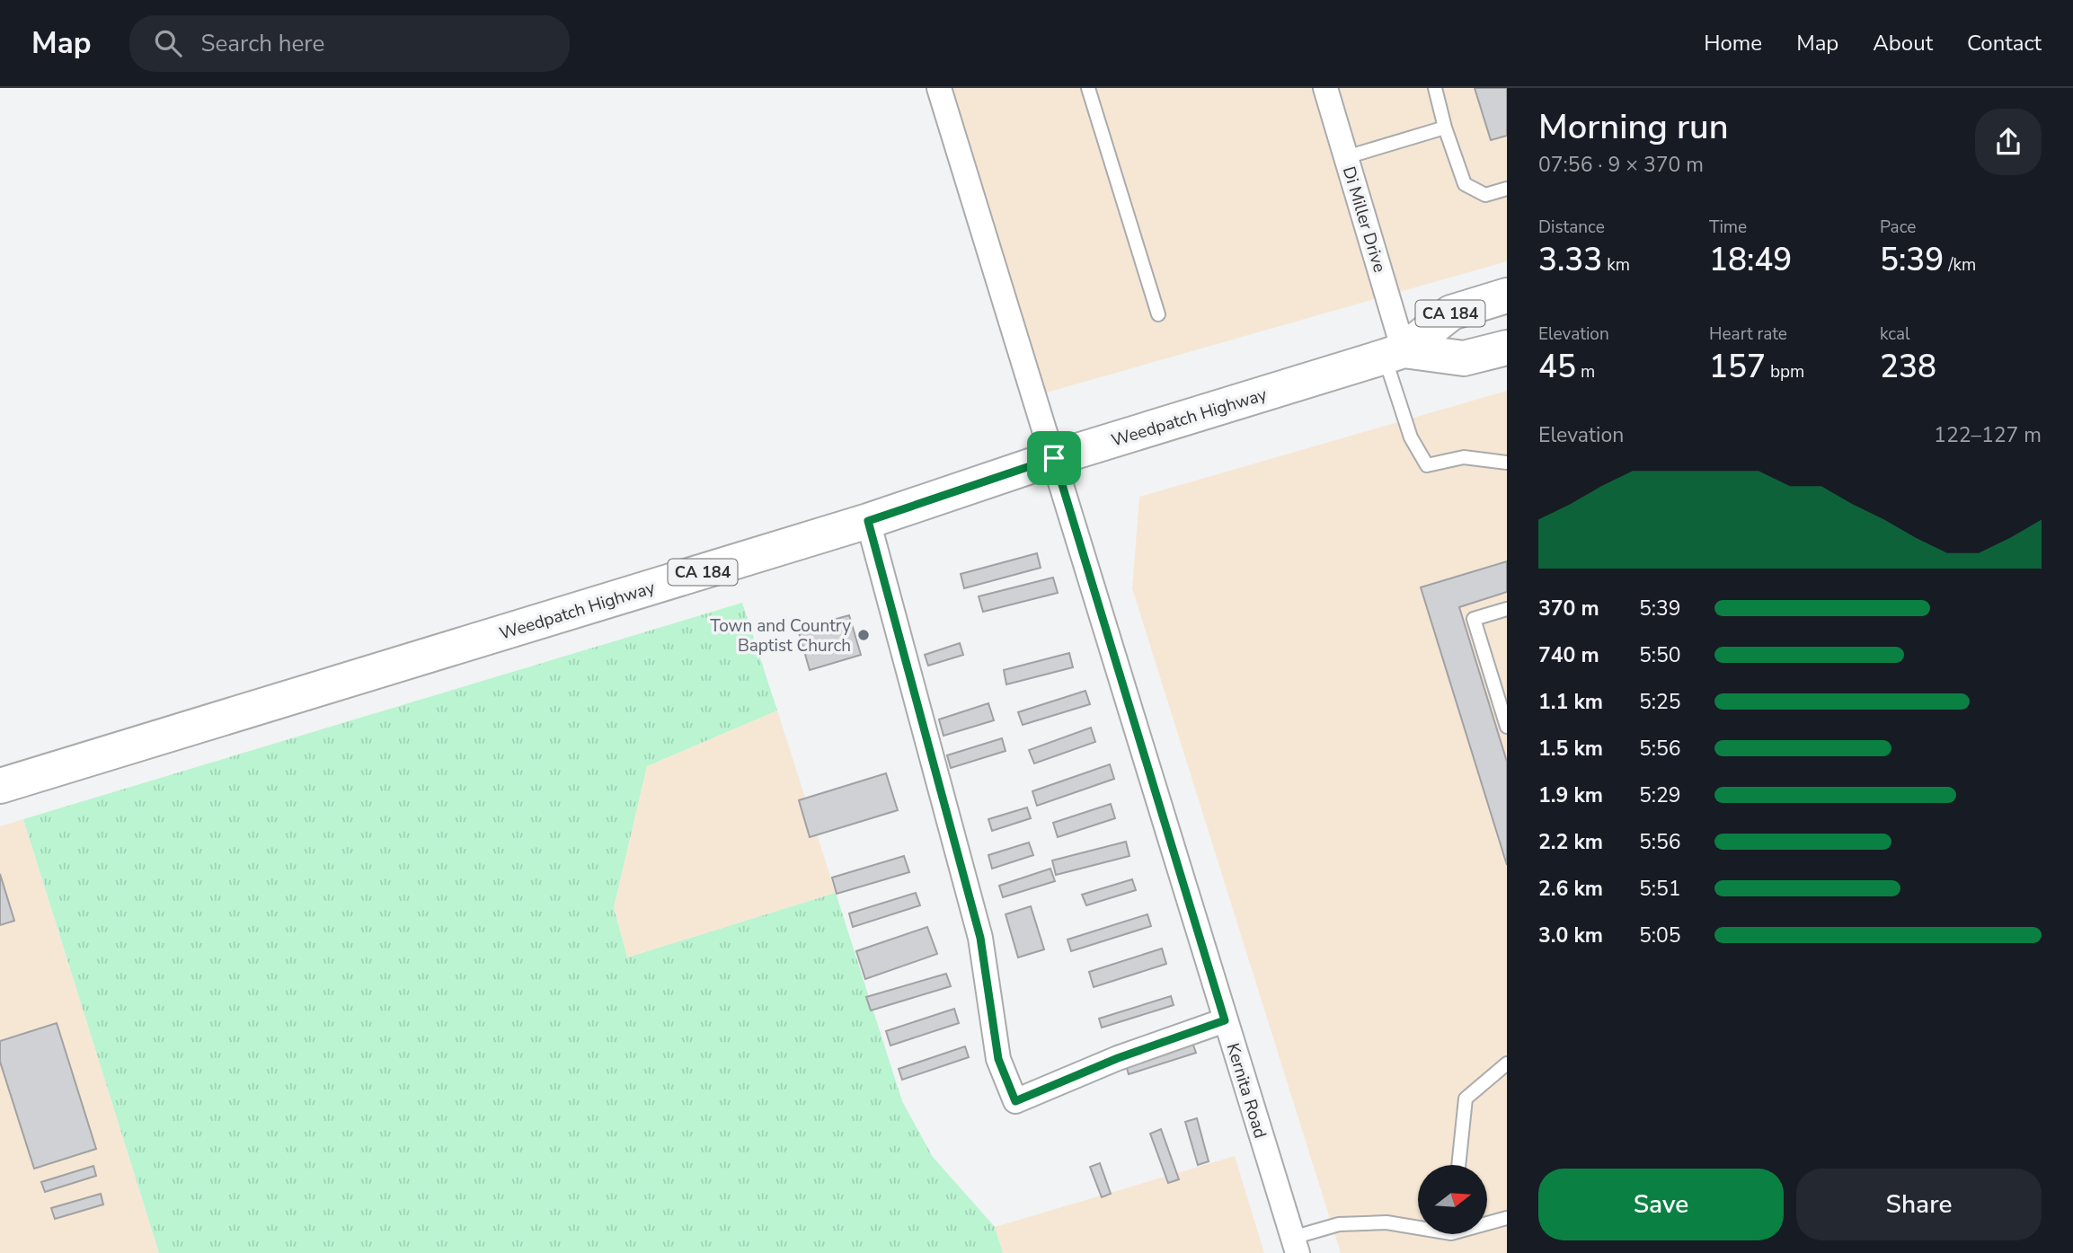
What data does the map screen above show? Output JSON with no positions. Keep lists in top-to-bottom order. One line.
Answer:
{"streets":{"main road":["CA 184","Weedpatch Highway"],"street":["Di Miller Drive","Kernita Road"]},"crossings":[["Di Miller Drive","Weedpatch Highway"],["Weedpatch Highway","Kernita Road"]],"places":["Town and Country Baptist Church"],"north":"right","page":{"header":"Map","search":"Search here","nav":["Home","Map","About","Contact"],"heading":["Morning run","07:56 · 9 × 370 m"],"stats":[["Distance","3.33 km"],["Time","18:49"],["Pace","5:39 /km"],["Elevation","45 m"],["Heart rate","157 bpm"],["kcal","238"]],"chart":["Elevation","122–127 m"],"list":[{"name":"370 m","note":"5:39"},{"name":"740 m","note":"5:50"},{"name":"1.1 km","note":"5:25"},{"name":"1.5 km","note":"5:56"},{"name":"1.9 km","note":"5:29"},{"name":"2.2 km","note":"5:56"},{"name":"2.6 km","note":"5:51"},{"name":"3.0 km","note":"5:05"}],"buttons":["Save","Share"]}}
